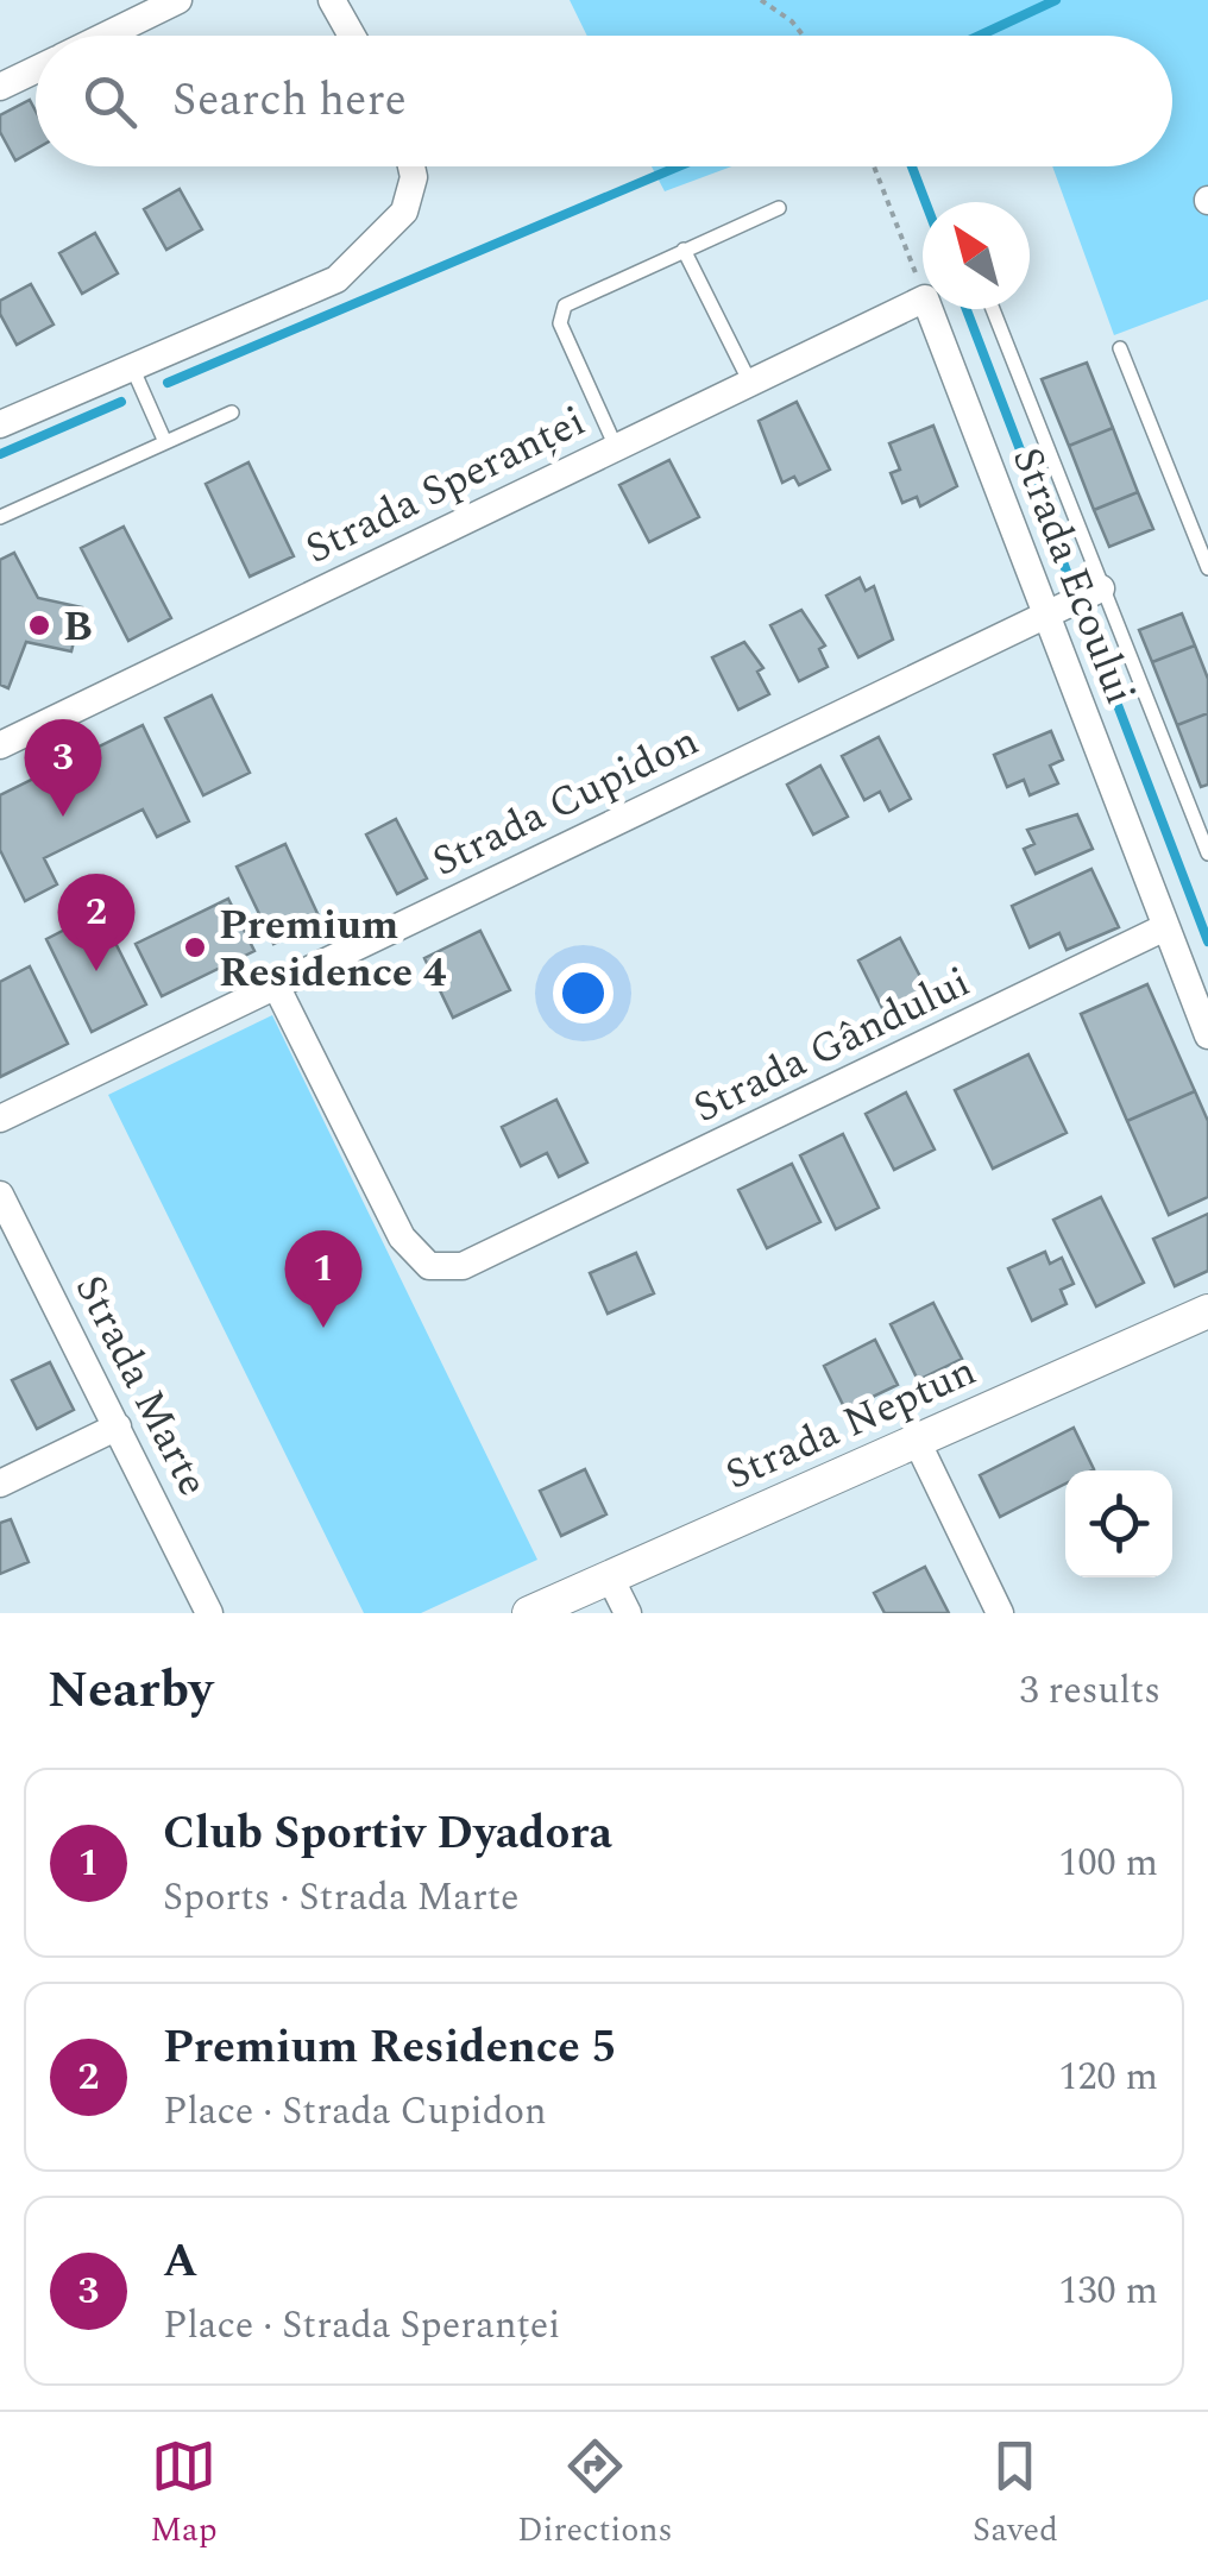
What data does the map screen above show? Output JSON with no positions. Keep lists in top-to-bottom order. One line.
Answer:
{"streets":{"street":["Strada Speranței","Strada Ecoului","Strada Cupidon","Strada Gândului","Strada Marte","Strada Neptun"]},"crossings":[["Strada Ecoului","Strada Cupidon"],["Strada Ecoului","Strada Gândului"],["Strada Cupidon","Strada Gândului"]],"places":["B","Premium Residence 4"],"north":"top left","page":{"search":"Search here","pins":["3","2","1"],"heading":["Nearby","3 results"],"list":[{"mark":"1","name":"Club Sportiv Dyadora","note":"Sports · Strada Marte","value":"100 m"},{"mark":"2","name":"Premium Residence 5","note":"Place · Strada Cupidon","value":"120 m"},{"mark":"3","name":"A","note":"Place · Strada Speranței","value":"130 m"}],"nav":["Map","Directions","Saved"]}}
